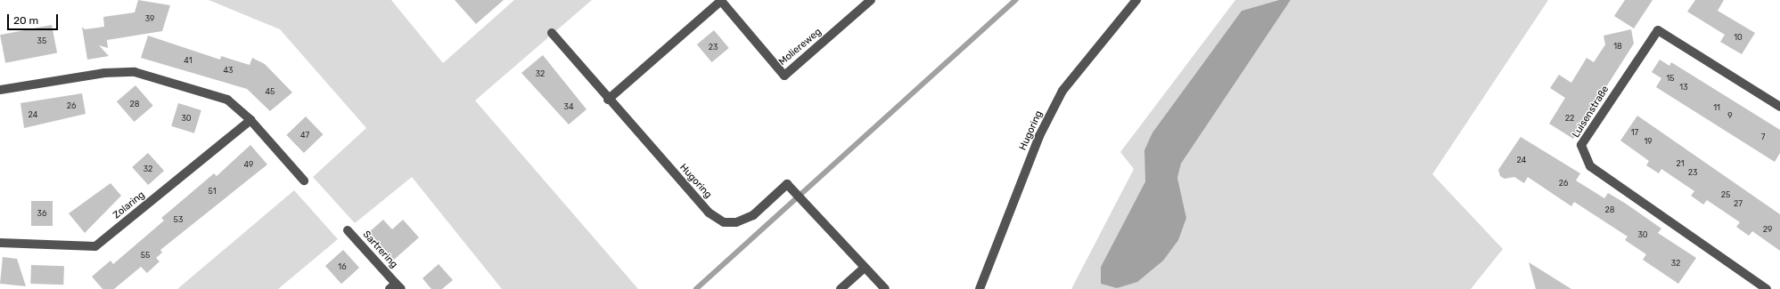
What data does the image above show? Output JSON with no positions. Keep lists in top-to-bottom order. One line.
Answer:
{"streets":{"street":["Moliereweg","Luisenstraße","Hugoring","Zolaring","Sartrering"]},"house_numbers":["39","10","35","18","23","41","43","32","15","13","45","28","26","34","11","24","9","30","22","17","47","7","19","24","21","49","32","23","26","51","25","27","28","36","53","29","30","55","32","16"],"scale_bar":"20 m"}
